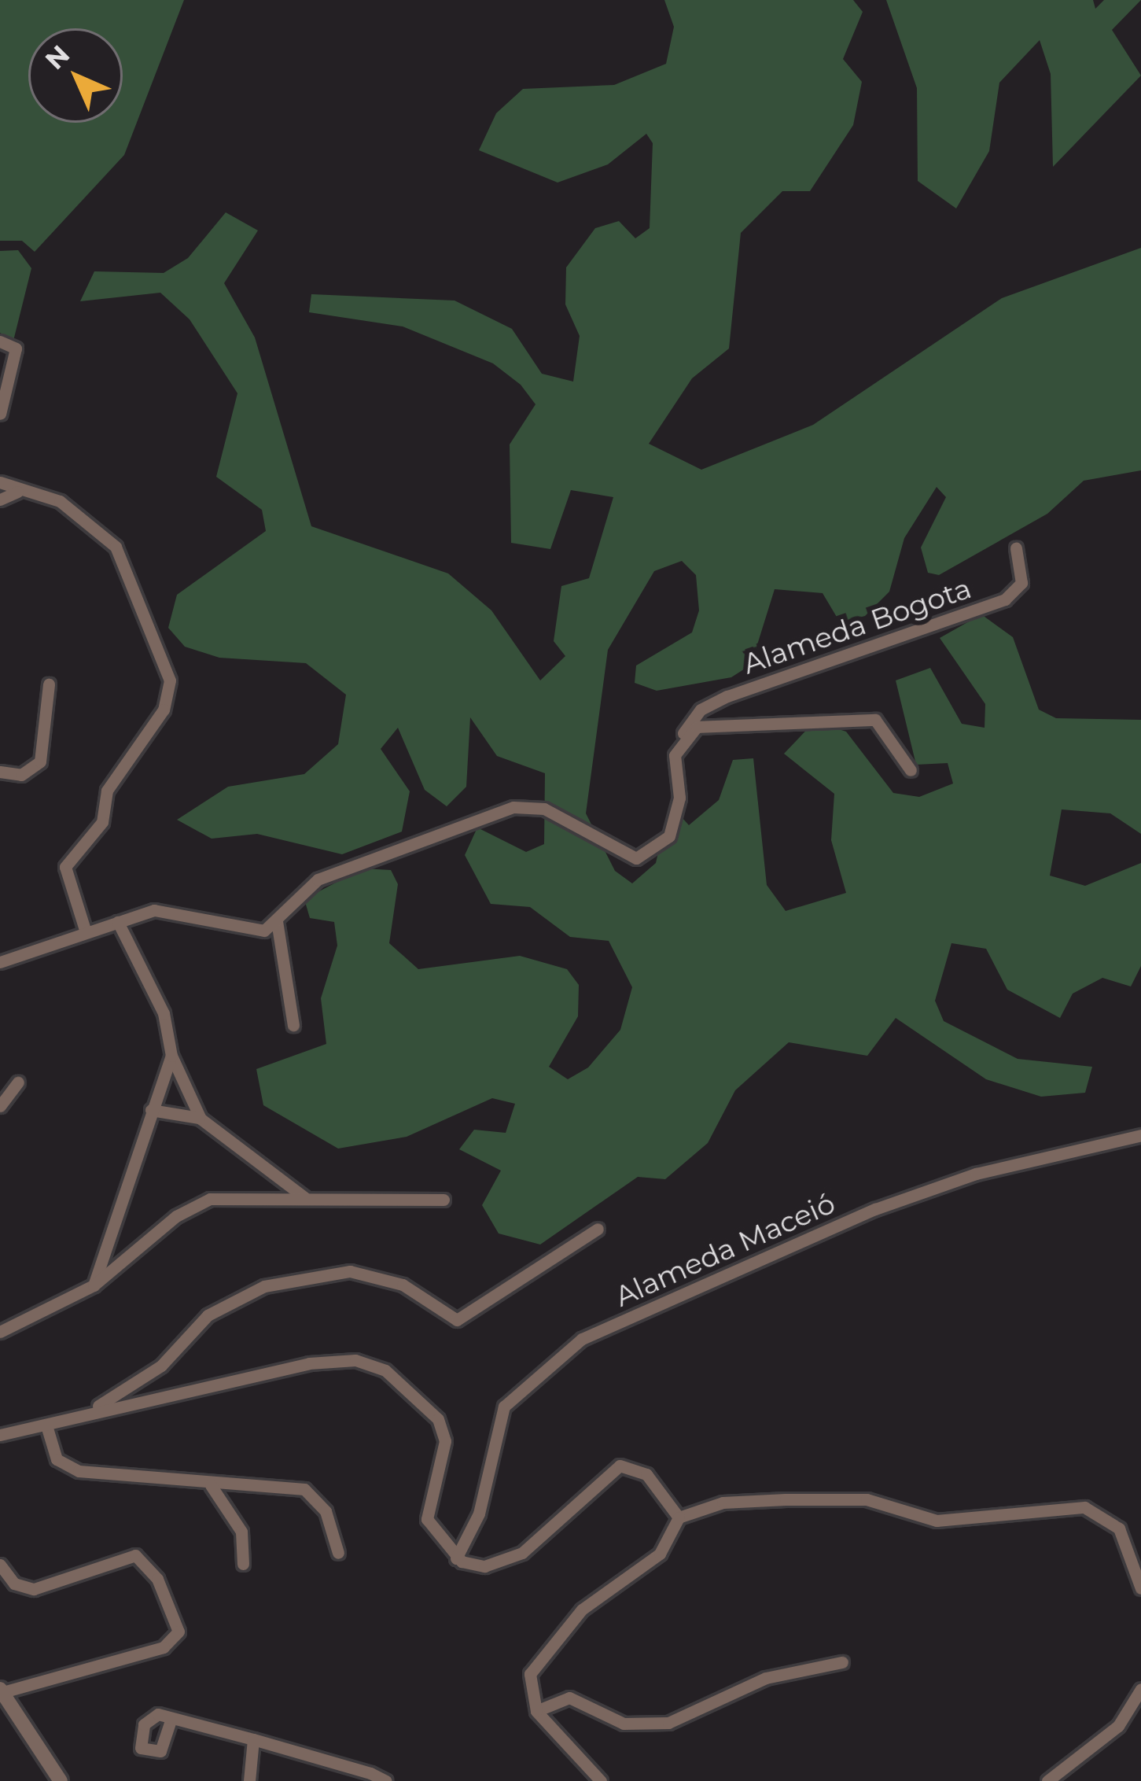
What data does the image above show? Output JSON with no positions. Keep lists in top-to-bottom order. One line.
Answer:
{"streets":{"street":["Alameda Bogota","Alameda Maceió"]},"north":"top left"}
